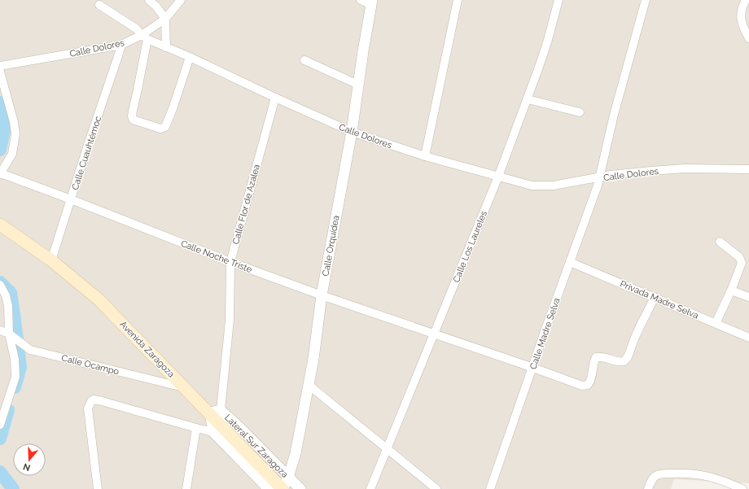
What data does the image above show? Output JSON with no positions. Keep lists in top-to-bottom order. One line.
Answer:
{"streets":{"main road":["Avenida Zaragoza"],"street":["Calle Dolores","Calle Cuauhtémoc","Calle Flor de Azalea","Calle Orquídea","Calle Los Laureles","Calle Noche Triste","Privada Madre Selva","Calle Madre Selva","Calle Ocampo","Lateral Sur Zaragoza"]},"crossings":[["Calle Dolores","Calle Cuauhtémoc"],["Calle Dolores","Calle Flor de Azalea"],["Calle Dolores","Calle Orquídea"],["Calle Dolores","Calle Los Laureles"],["Calle Dolores","Calle Madre Selva"],["Calle Cuauhtémoc","Calle Noche Triste"],["Calle Cuauhtémoc","Avenida Zaragoza"],["Calle Flor de Azalea","Calle Noche Triste"],["Calle Flor de Azalea","Avenida Zaragoza"],["Calle Flor de Azalea","Lateral Sur Zaragoza"],["Calle Orquídea","Calle Noche Triste"],["Calle Orquídea","Avenida Zaragoza"],["Calle Orquídea","Lateral Sur Zaragoza"],["Calle Los Laureles","Calle Noche Triste"],["Calle Noche Triste","Privada Madre Selva"],["Calle Noche Triste","Calle Madre Selva"],["Privada Madre Selva","Calle Madre Selva"],["Avenida Zaragoza","Calle Ocampo"],["Avenida Zaragoza","Lateral Sur Zaragoza"]],"north":"bottom"}
